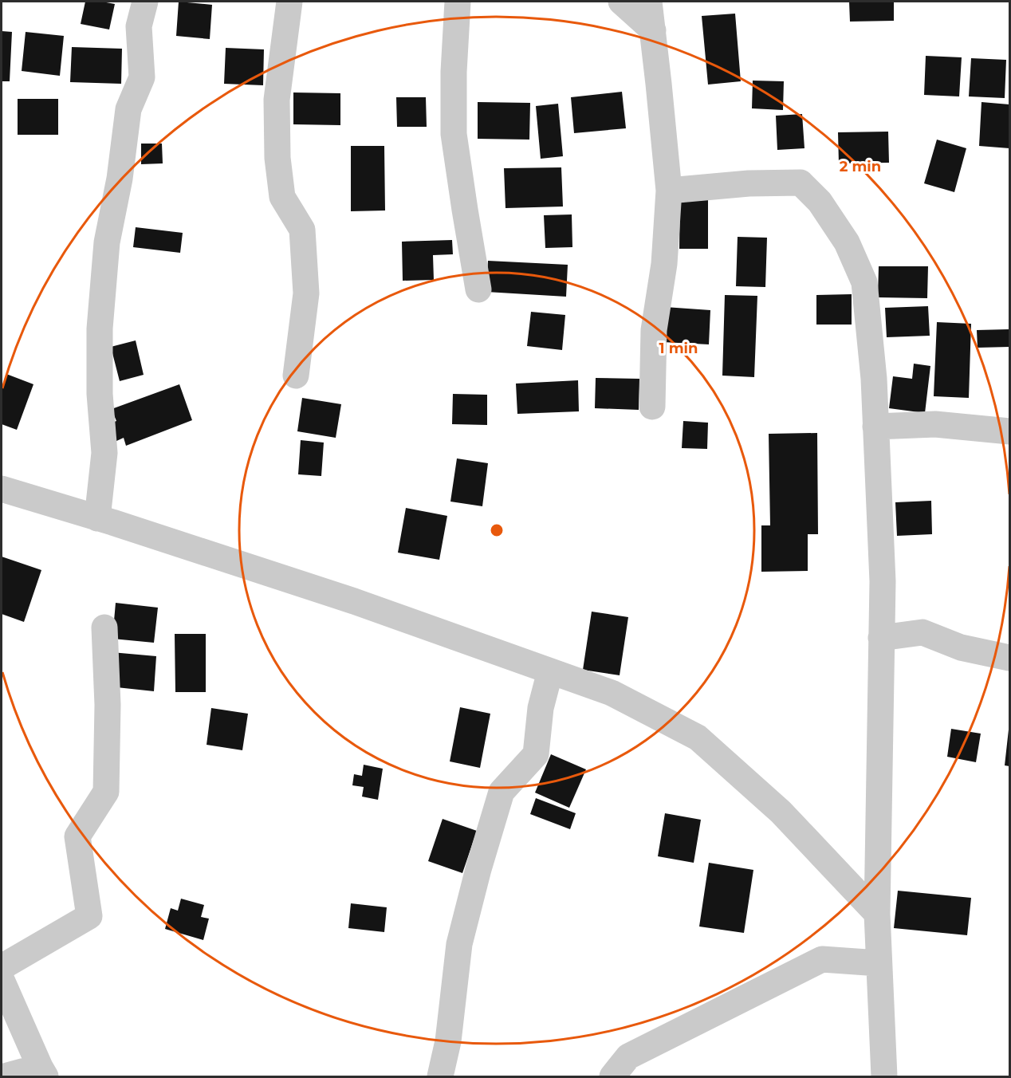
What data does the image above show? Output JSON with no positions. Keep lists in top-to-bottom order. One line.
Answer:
{"rings":["2 min","1 min"]}
